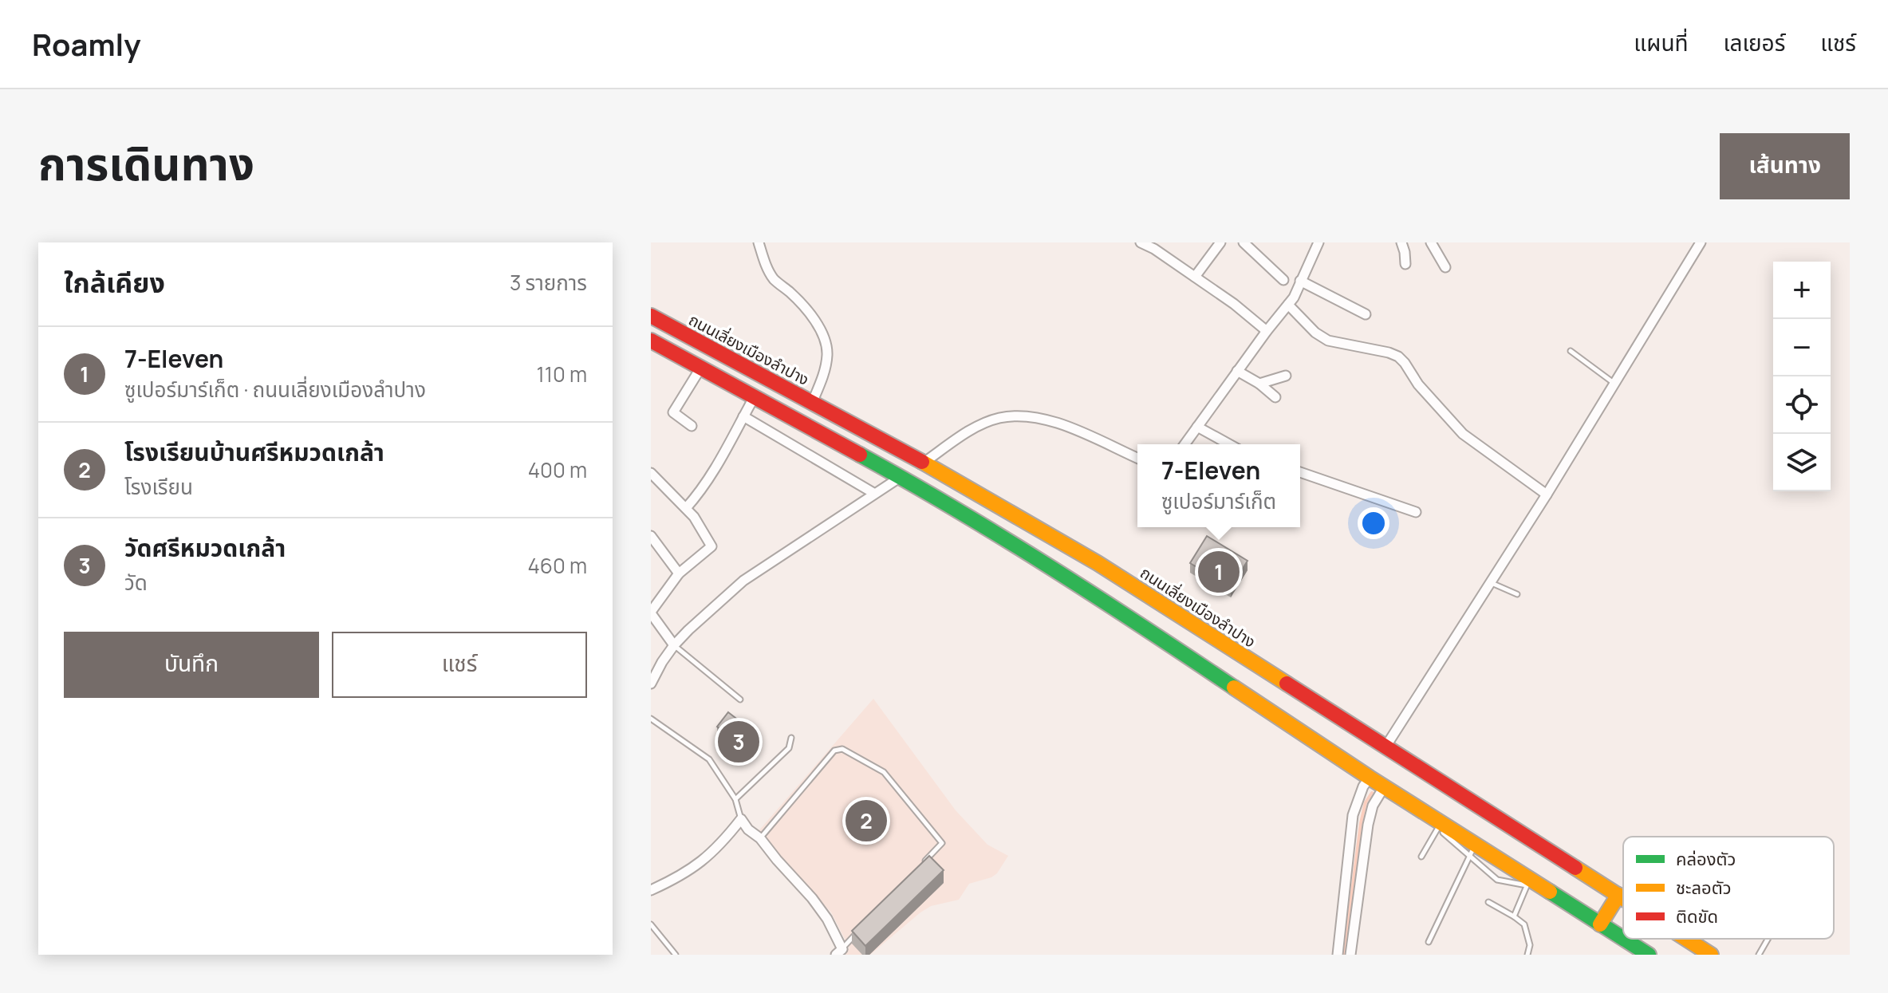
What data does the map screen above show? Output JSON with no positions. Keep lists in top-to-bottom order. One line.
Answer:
{"streets":{"highway":["ถนนเลี่ยงเมืองลำปาง"]},"legend":["คล่องตัว","ชะลอตัว","ติดขัด"],"page":{"header":"Roamly","nav":["แผนที่","เลเยอร์","แชร์"],"title":"การเดินทาง","buttons":["เส้นทาง",["บันทึก","แชร์"]],"heading":["ใกล้เคียง","3 รายการ"],"map_buttons":["+","−"],"list":[{"mark":"1","name":"7-Eleven","note":"ซูเปอร์มาร์เก็ต · ถนนเลี่ยงเมืองลำปาง","value":"110 m"},{"mark":"2","name":"โรงเรียนบ้านศรีหมวดเกล้า","note":"โรงเรียน","value":"400 m"},{"mark":"3","name":"วัดศรีหมวดเกล้า","note":"วัด","value":"460 m"}],"popup":["7-Eleven","ซูเปอร์มาร์เก็ต"],"pins":["1","3","2"]}}
